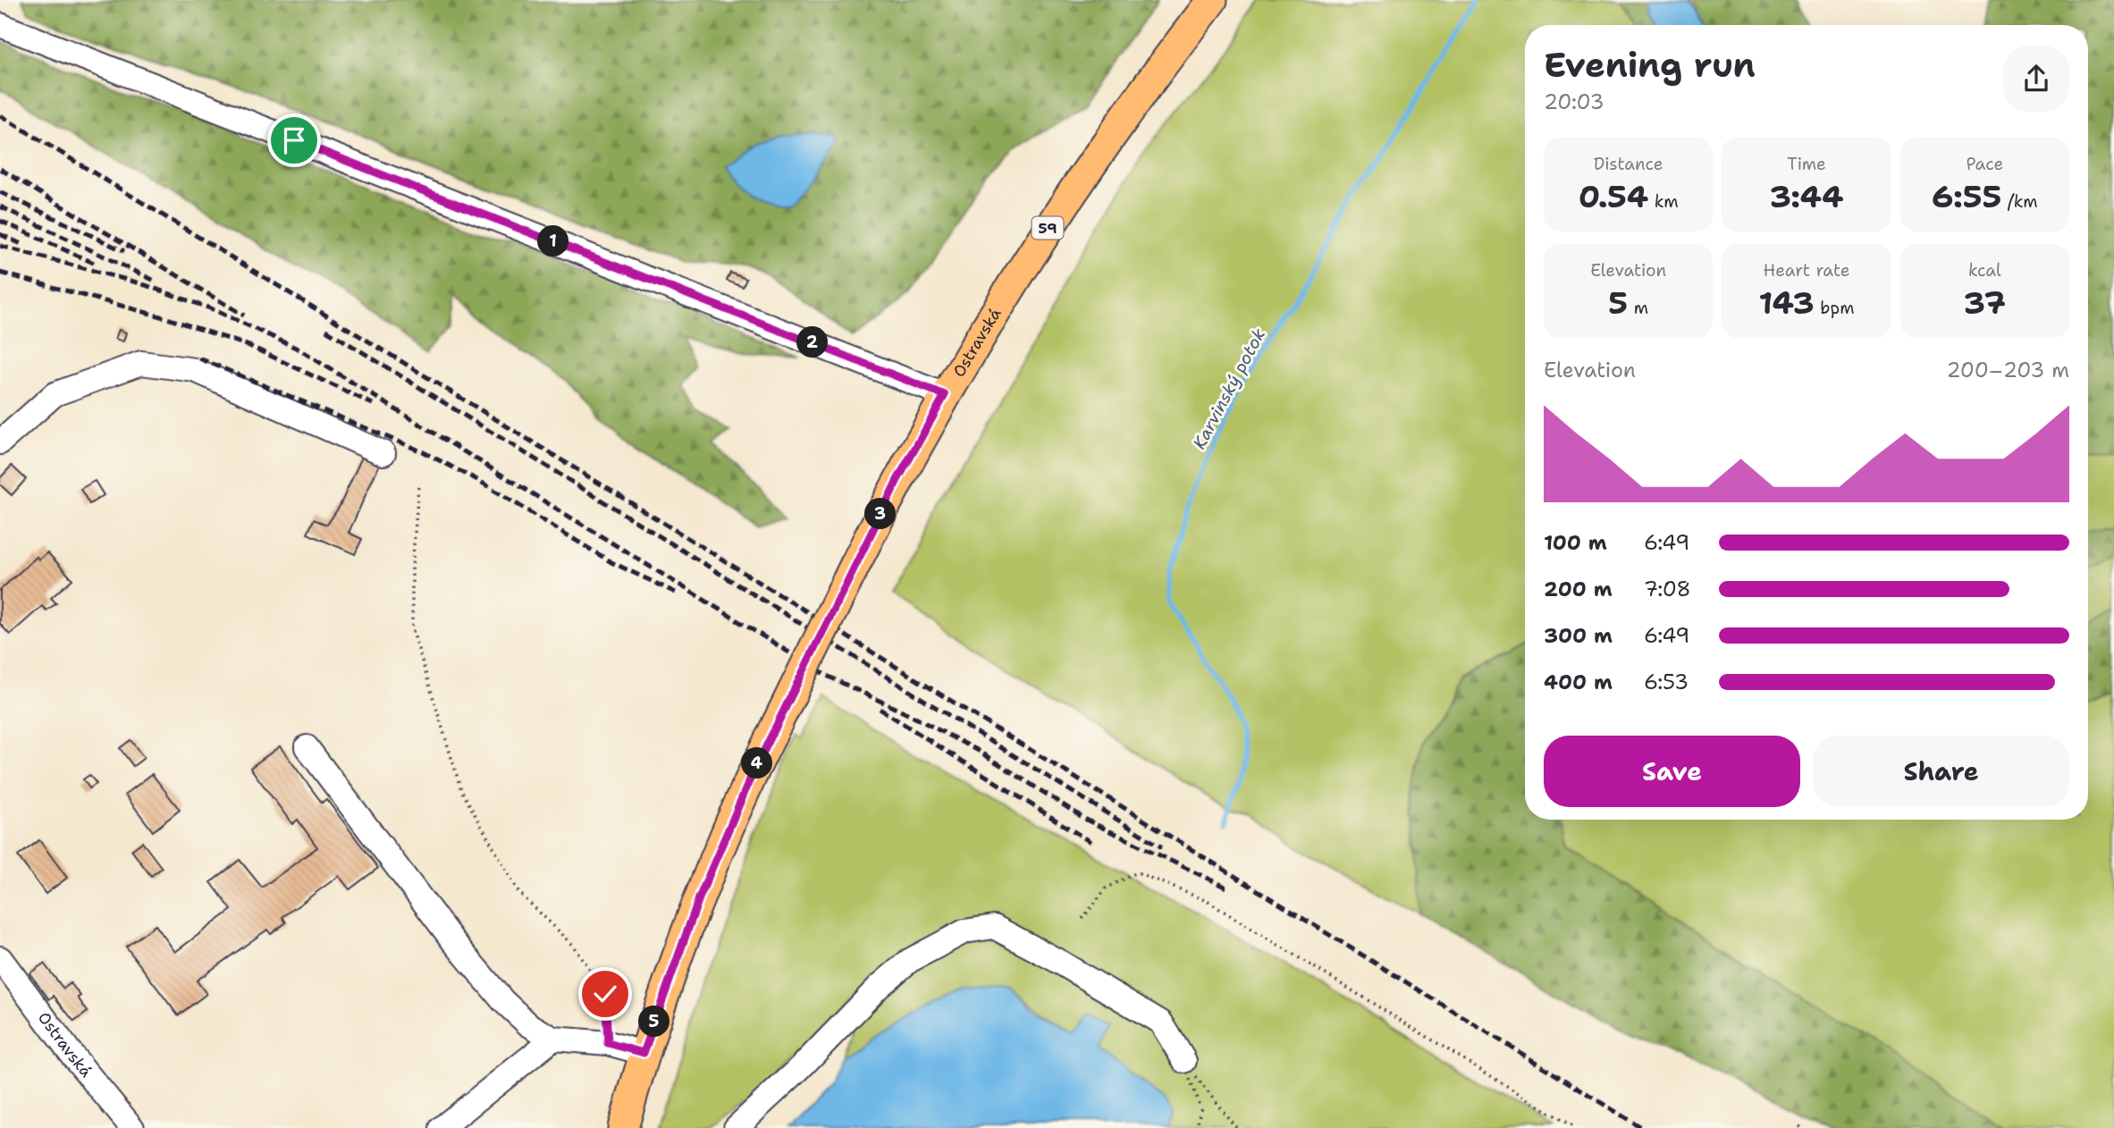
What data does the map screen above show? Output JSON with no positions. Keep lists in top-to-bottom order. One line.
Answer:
{"streets":{"main road":["59","Ostravská"]},"water":["Karvinský potok"],"page":{"heading":["Evening run","20:03"],"stats":[["Distance","0.54 km"],["Time","3:44"],["Pace","6:55 /km"],["Elevation","5 m"],["Heart rate","143 bpm"],["kcal","37"]],"pins":["1","2","3","4","5"],"chart":["Elevation","200–203 m"],"list":[{"name":"100 m","note":"6:49"},{"name":"200 m","note":"7:08"},{"name":"300 m","note":"6:49"},{"name":"400 m","note":"6:53"}],"buttons":["Save","Share"]}}
